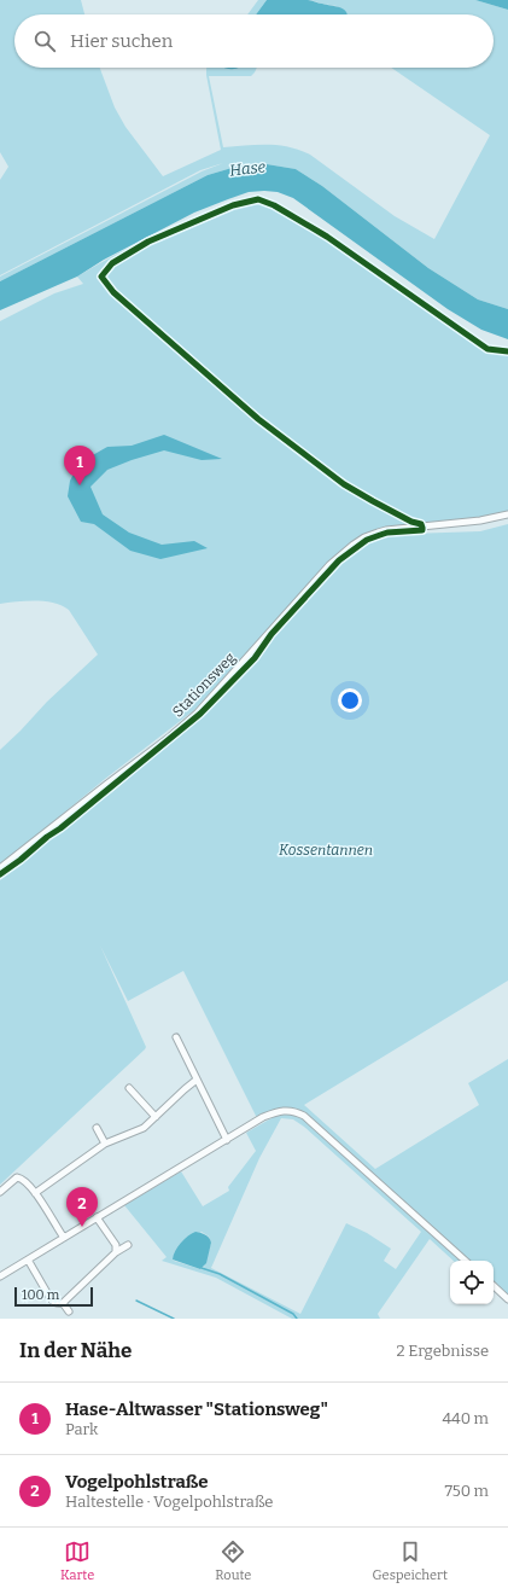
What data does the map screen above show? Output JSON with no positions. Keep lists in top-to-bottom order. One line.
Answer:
{"streets":{"street":["Stationsweg"]},"water":["Hase"],"parks":["Kossentannen"],"scale_bar":"100 m","page":{"search":"Hier suchen","pins":["1","2"],"scale":"100 m","heading":["In der Nähe","2 Ergebnisse"],"list":[{"mark":"1","name":"Hase-Altwasser \"Stationsweg\"","note":"Park","value":"440 m"},{"mark":"2","name":"Vogelpohlstraße","note":"Haltestelle · Vogelpohlstraße","value":"750 m"}],"nav":["Karte","Route","Gespeichert"]}}
